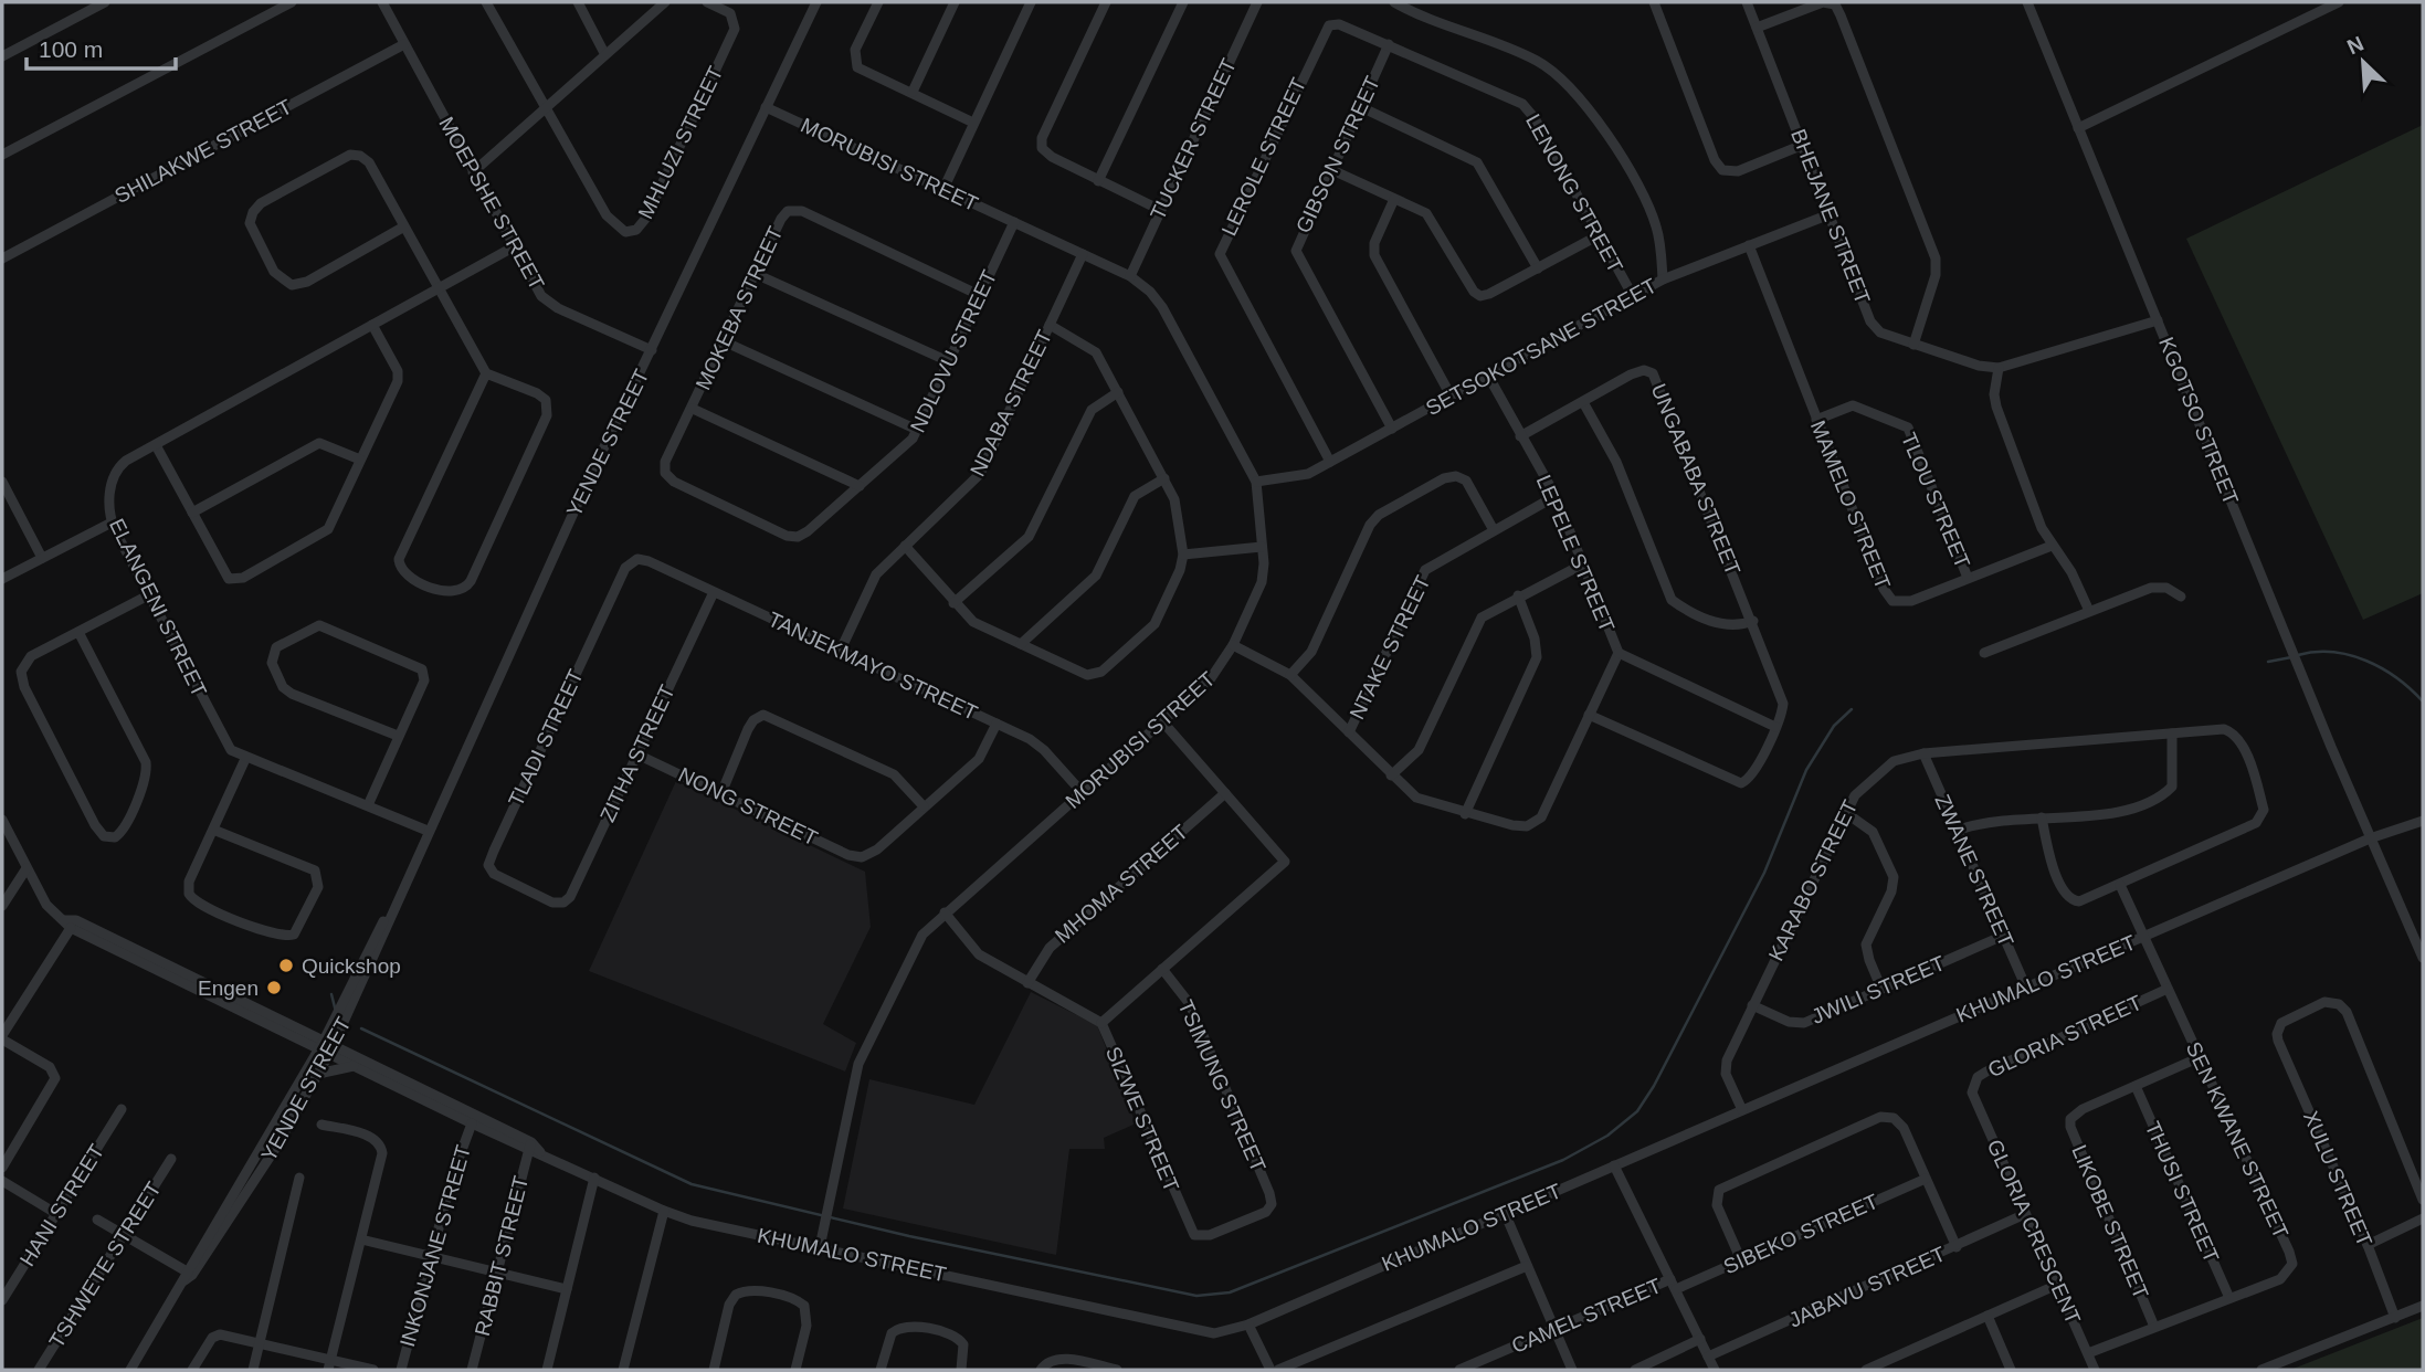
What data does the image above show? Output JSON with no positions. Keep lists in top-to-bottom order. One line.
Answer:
{"streets":{"street":["TUCKER STREET","MHLUZI STREET","SHILAKWE STREET","GIBSON STREET","LEROLE STREET","MORUBISI STREET","LENONG STREET","MOEPSHE STREET","BHEJANE STREET","MOKEBA STREET","SETSOKOTSANE STREET","NDLOVU STREET","NDABA STREET","KGOTSO STREET","YENDE STREET","UNGABABA STREET","TLOU STREET","MAMELO STREET","LEPELE STREET","ELANGENI STREET","NTAKE STREET","TANJEKMAYO STREET","TLADI STREET","ZITHA STREET","NONG STREET","ZWANE STREET","KARABO STREET","MHOMA STREET","KHUMALO STREET","JWILI STREET","GLORIA STREET","TSIMUNG STREET","SIZWE STREET","SEN KWANE STREET","XULU STREET","THUSI STREET","HANI STREET","LIKOBE STREET","GLORIA CRESCENT","SIBEKO STREET","INKONJANE STREET","RABBIT STREET","TSHWETE STREET","JABAVU STREET","CAMEL STREET"]},"crossings":[["TUCKER STREET","MORUBISI STREET"],["SHILAKWE STREET","MOEPSHE STREET"],["GIBSON STREET","LENONG STREET"],["GIBSON STREET","SETSOKOTSANE STREET"],["LEROLE STREET","LENONG STREET"],["LEROLE STREET","SETSOKOTSANE STREET"],["MORUBISI STREET","SETSOKOTSANE STREET"],["MORUBISI STREET","NDLOVU STREET"],["MORUBISI STREET","NDABA STREET"],["MORUBISI STREET","YENDE STREET"],["MORUBISI STREET","LEPELE STREET"],["MORUBISI STREET","TANJEKMAYO STREET"],["MORUBISI STREET","KHUMALO STREET"],["LENONG STREET","SETSOKOTSANE STREET"],["MOEPSHE STREET","YENDE STREET"],["MOEPSHE STREET","ELANGENI STREET"],["BHEJANE STREET","SETSOKOTSANE STREET"],["BHEJANE STREET","KGOTSO STREET"],["MOKEBA STREET","NDLOVU STREET"],["SETSOKOTSANE STREET","MAMELO STREET"],["SETSOKOTSANE STREET","LEPELE STREET"],["NDABA STREET","TANJEKMAYO STREET"],["KGOTSO STREET","KHUMALO STREET"],["YENDE STREET","ELANGENI STREET"],["YENDE STREET","KHUMALO STREET"],["UNGABABA STREET","LEPELE STREET"],["TLOU STREET","MAMELO STREET"],["LEPELE STREET","NTAKE STREET"],["TANJEKMAYO STREET","TLADI STREET"],["TANJEKMAYO STREET","ZITHA STREET"],["TLADI STREET","ZITHA STREET"],["ZITHA STREET","NONG STREET"],["ZWANE STREET","KARABO STREET"],["ZWANE STREET","KHUMALO STREET"],["ZWANE STREET","JWILI STREET"],["KARABO STREET","KHUMALO STREET"],["KARABO STREET","JWILI STREET"],["KARABO STREET","SEN KWANE STREET"],["MHOMA STREET","SIZWE STREET"],["KHUMALO STREET","SEN KWANE STREET"],["KHUMALO STREET","INKONJANE STREET"],["KHUMALO STREET","RABBIT STREET"],["GLORIA STREET","SEN KWANE STREET"],["GLORIA STREET","GLORIA CRESCENT"],["TSIMUNG STREET","SIZWE STREET"],["SEN KWANE STREET","THUSI STREET"],["SEN KWANE STREET","LIKOBE STREET"],["SEN KWANE STREET","GLORIA CRESCENT"],["THUSI STREET","LIKOBE STREET"],["GLORIA CRESCENT","JABAVU STREET"],["SIBEKO STREET","CAMEL STREET"]],"places":["Quickshop","Engen"],"scale_bar":"100 m","north":"top left"}
